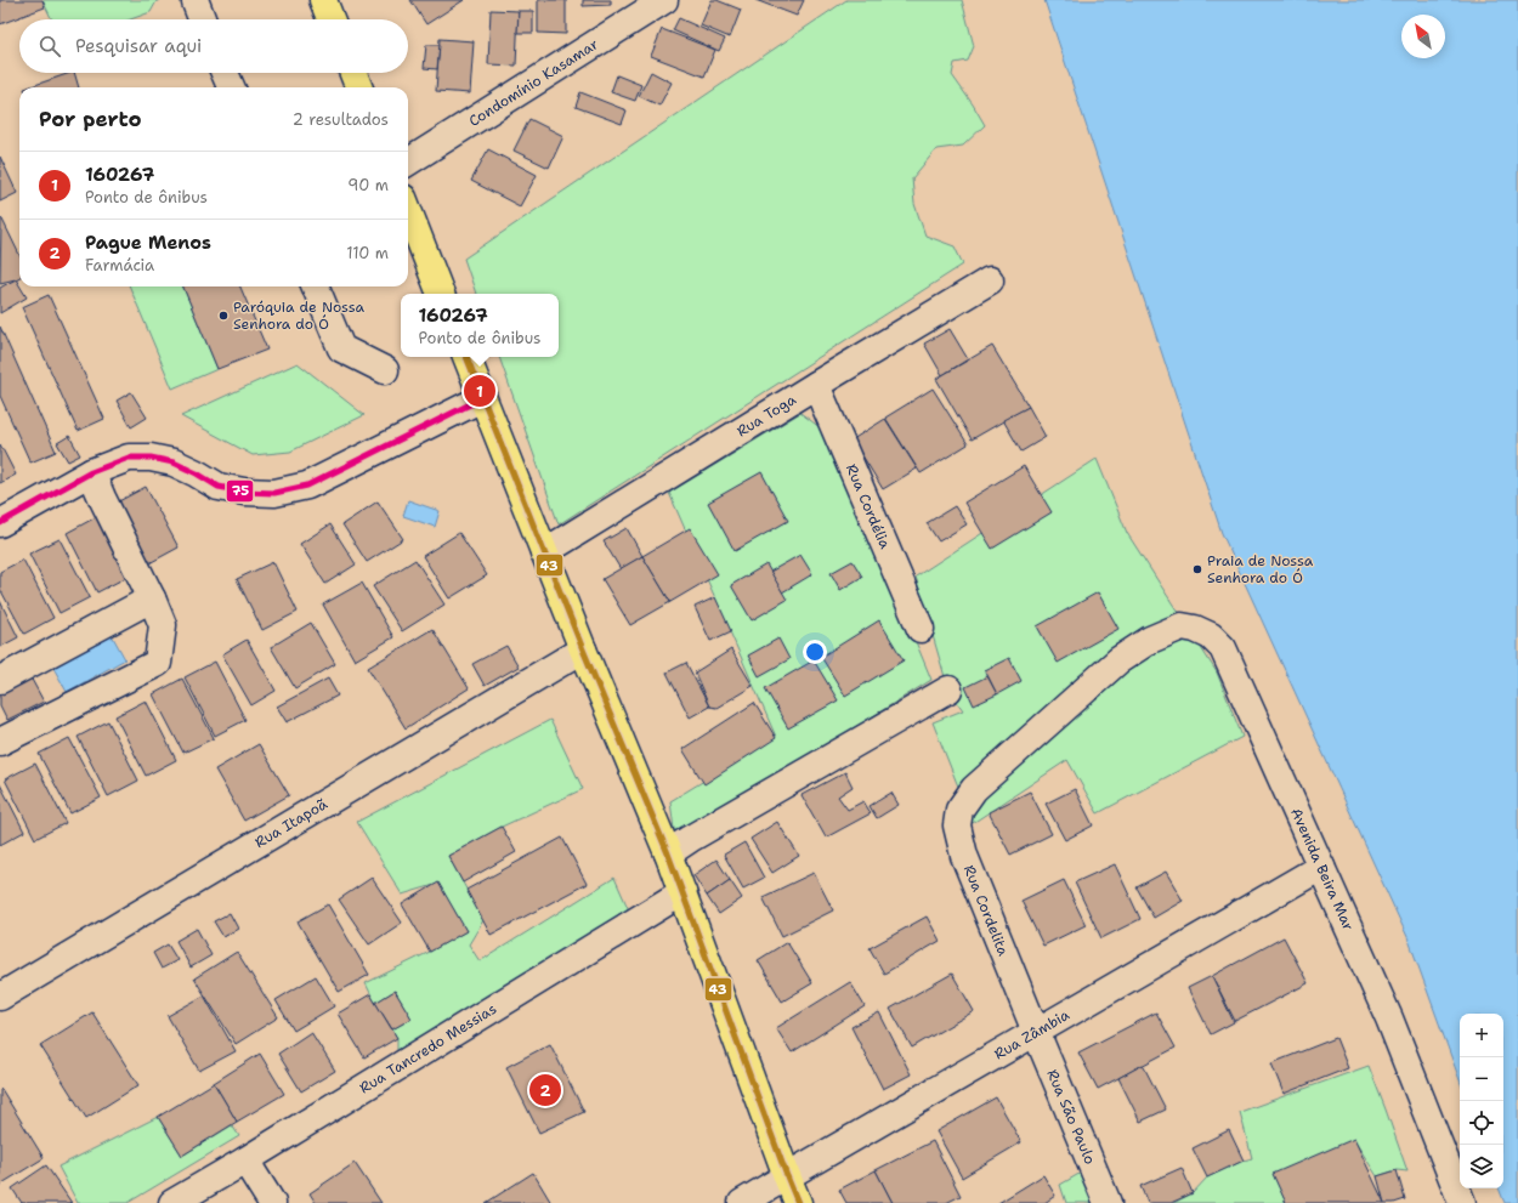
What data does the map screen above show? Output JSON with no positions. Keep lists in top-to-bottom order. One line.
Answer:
{"streets":{"street":["Condomínio Kasamar","Rua Toga","Rua Cordélia","Rua Itapoã","Avenida Beira Mar","Rua Cordelita","Rua Zâmbia","Rua Tancredo Messias","Rua São Paulo"]},"crossings":[["Rua Toga","Rua Cordélia"],["Avenida Beira Mar","Rua Cordelita"],["Avenida Beira Mar","Rua Zâmbia"],["Rua Cordelita","Rua Zâmbia"],["Rua Cordelita","Rua São Paulo"],["Rua Zâmbia","Rua São Paulo"]],"places":["Paróquia de Nossa Senhora do Ó","Praia de Nossa Senhora do Ó"],"lines":["transit line 43","transit line 75"],"north":"top left","page":{"search":"Pesquisar aqui","heading":["Por perto","2 resultados"],"list":[{"mark":"1","name":"160267","note":"Ponto de ônibus","value":"90 m"},{"mark":"2","name":"Pague Menos","note":"Farmácia","value":"110 m"}],"popup":["160267","Ponto de ônibus"],"pins":["1","2"],"map_buttons":["+","−"]}}
